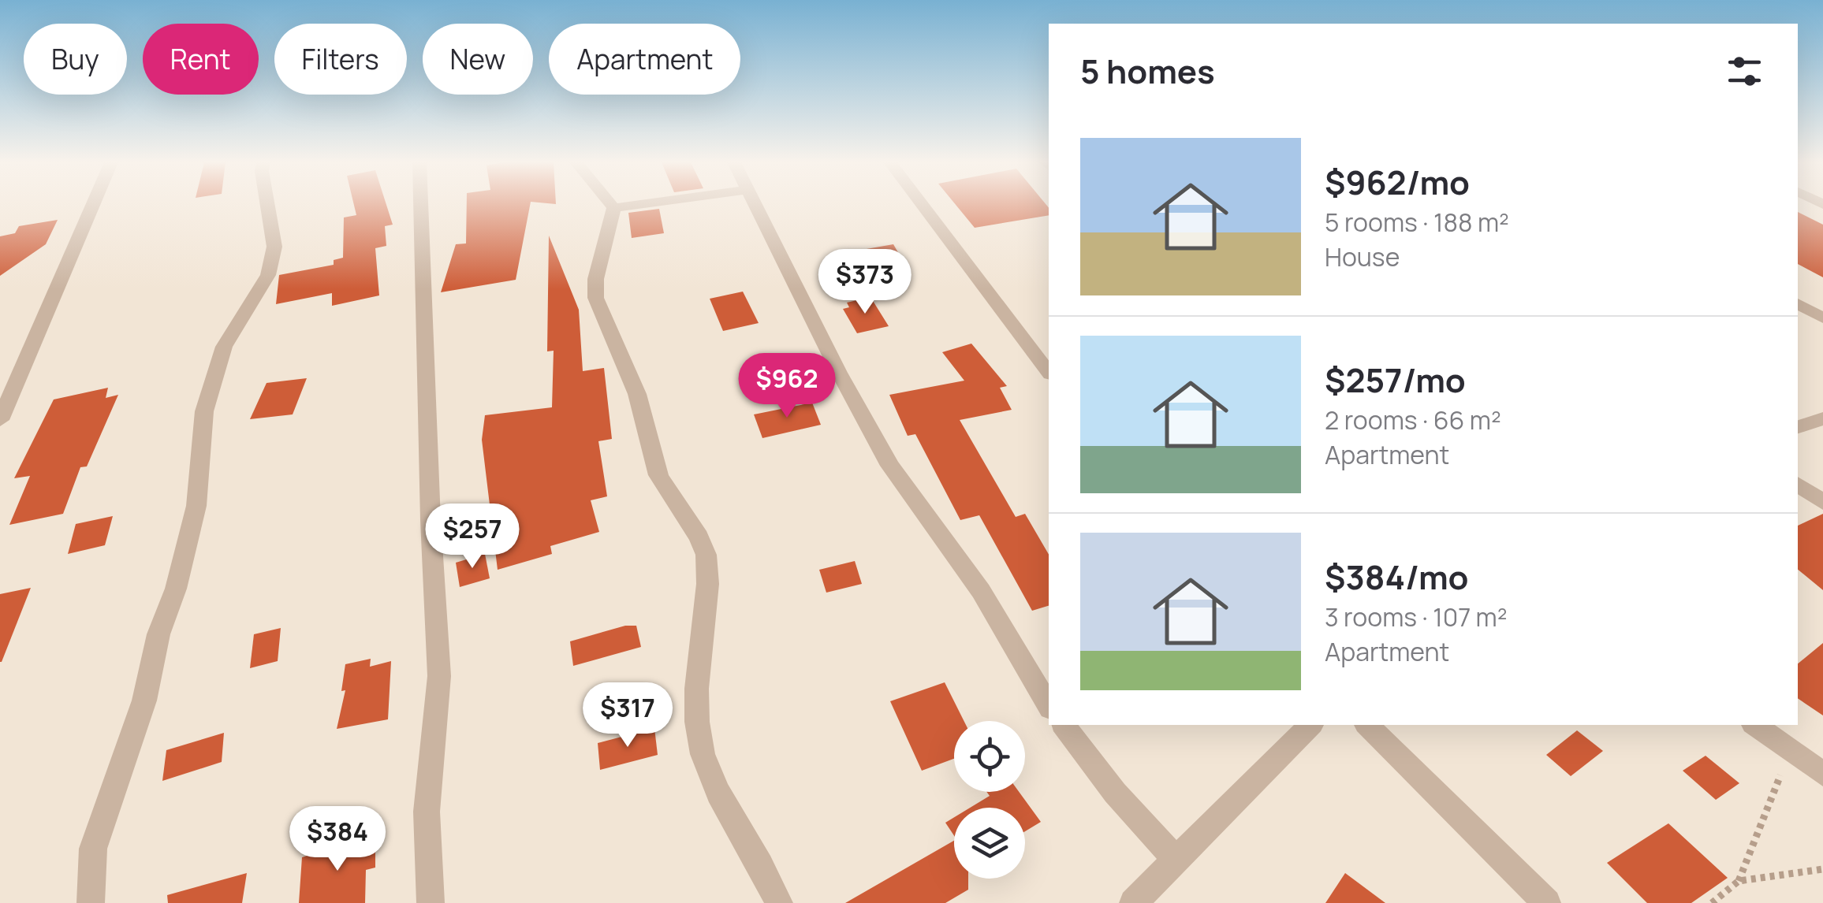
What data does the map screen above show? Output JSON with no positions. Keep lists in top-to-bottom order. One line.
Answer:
{"page":{"chip":["Buy","Rent","Filters","New","Apartment"],"heading":"5 homes","list":[{"name":"$962/mo","note":"5 rooms · 188 m² · House"},{"name":"$257/mo","note":"2 rooms · 66 m² · Apartment"},{"name":"$384/mo","note":"3 rooms · 107 m² · Apartment"}],"price":["$373","$962","$257","$317","$384"]}}
